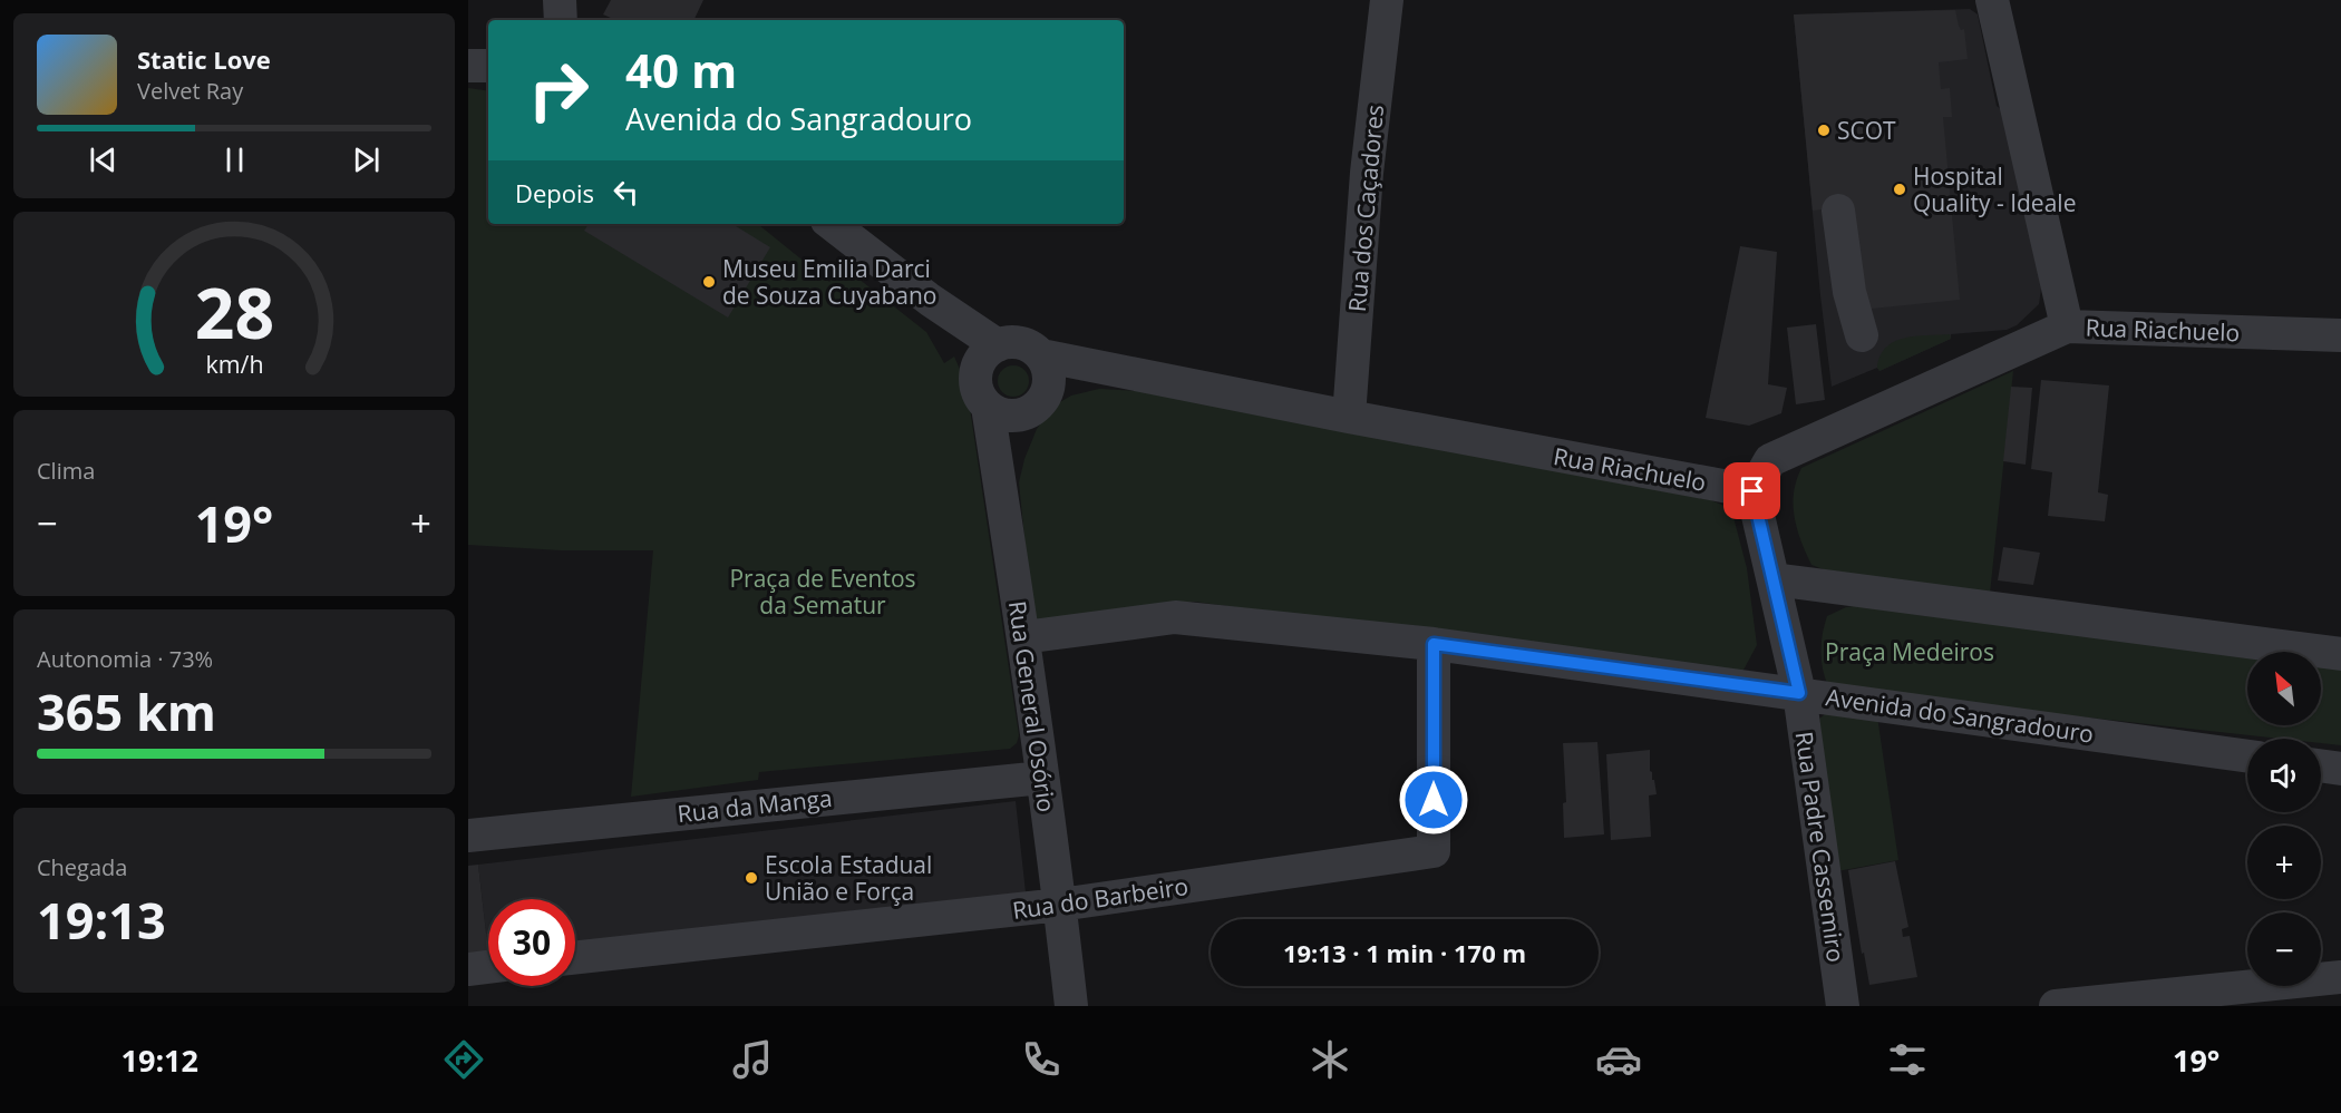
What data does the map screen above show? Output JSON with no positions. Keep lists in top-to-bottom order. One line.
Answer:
{"streets":{"street":["Rua dos Caçadores","Rua Riachuelo","Rua General Osório","Avenida do Sangradouro","Rua da Manga","Rua Padre Cassemiro","Rua do Barbeiro"]},"crossings":[["Rua dos Caçadores","Rua Riachuelo"],["Rua Riachuelo","Rua General Osório"],["Rua Riachuelo","Rua Padre Cassemiro"],["Rua General Osório","Avenida do Sangradouro"],["Rua General Osório","Rua da Manga"],["Rua General Osório","Rua do Barbeiro"],["Avenida do Sangradouro","Rua Padre Cassemiro"],["Avenida do Sangradouro","Rua do Barbeiro"]],"parks":["Praça de Eventos da Sematur","Praça Medeiros"],"places":["SCOT","Hospital Quality - Ideale","Museu Emilia Darci de Souza Cuyabano","Escola Estadual União e Força"],"north":"top left","page":{"turn":["40 m","Avenida do Sangradouro"],"song":["Static Love","Velvet Ray"],"then":"Depois","tile":["Clima",["Autonomia · 73%","365 km"],["Chegada","19:13"]],"heat":["−","19°","+"],"map_buttons":["+","−"],"limit":"30","trip":"19:13 · 1 min · 170 m","tabs":["19:12","19°"],"gauge":["28","km/h"]}}
